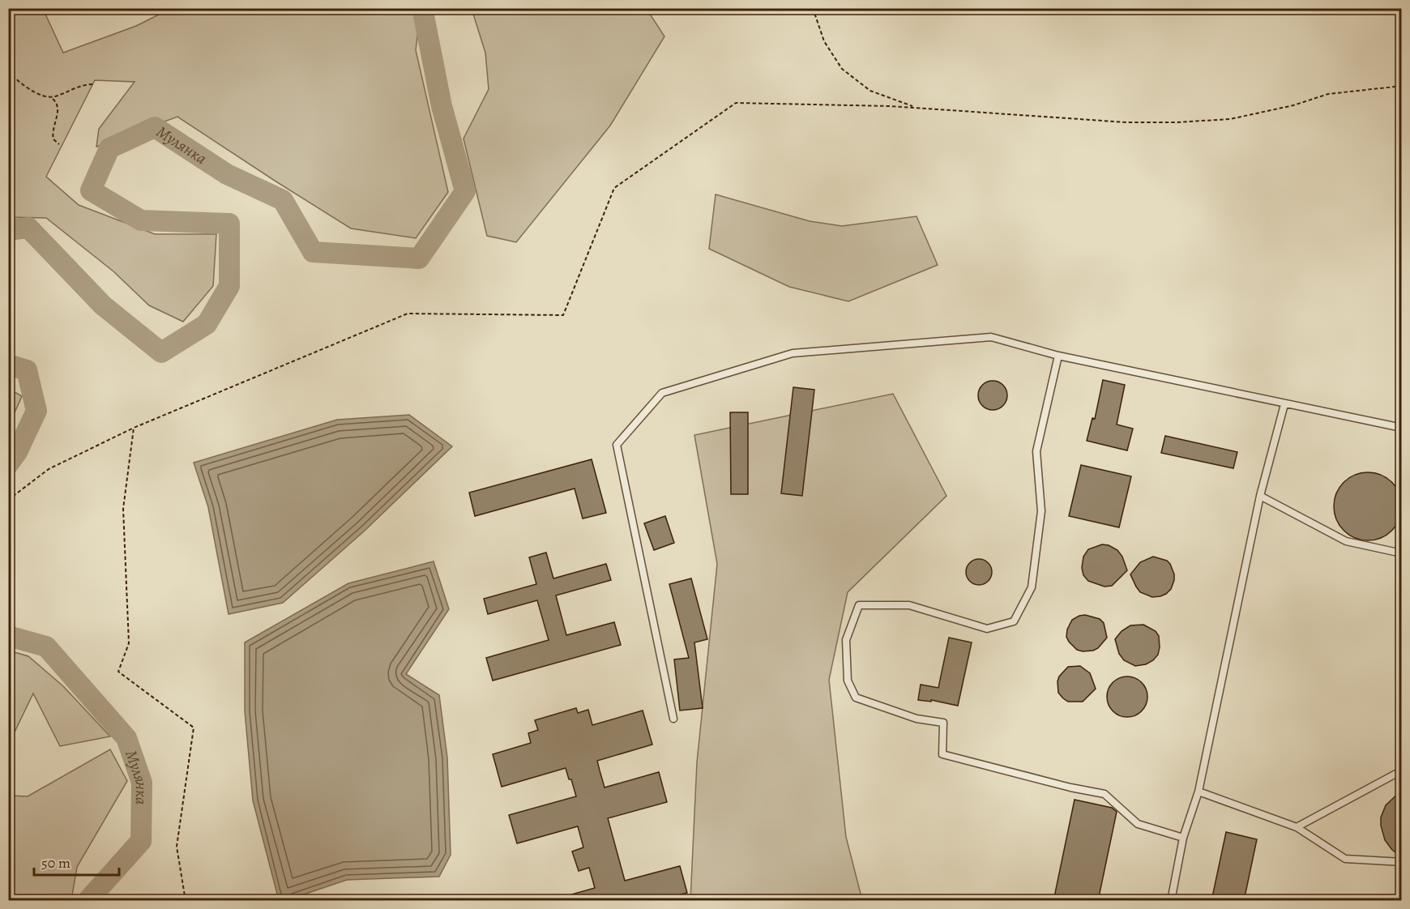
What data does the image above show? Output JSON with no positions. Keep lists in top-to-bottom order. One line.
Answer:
{"water":["Мулянка"],"scale_bar":"50 m"}
